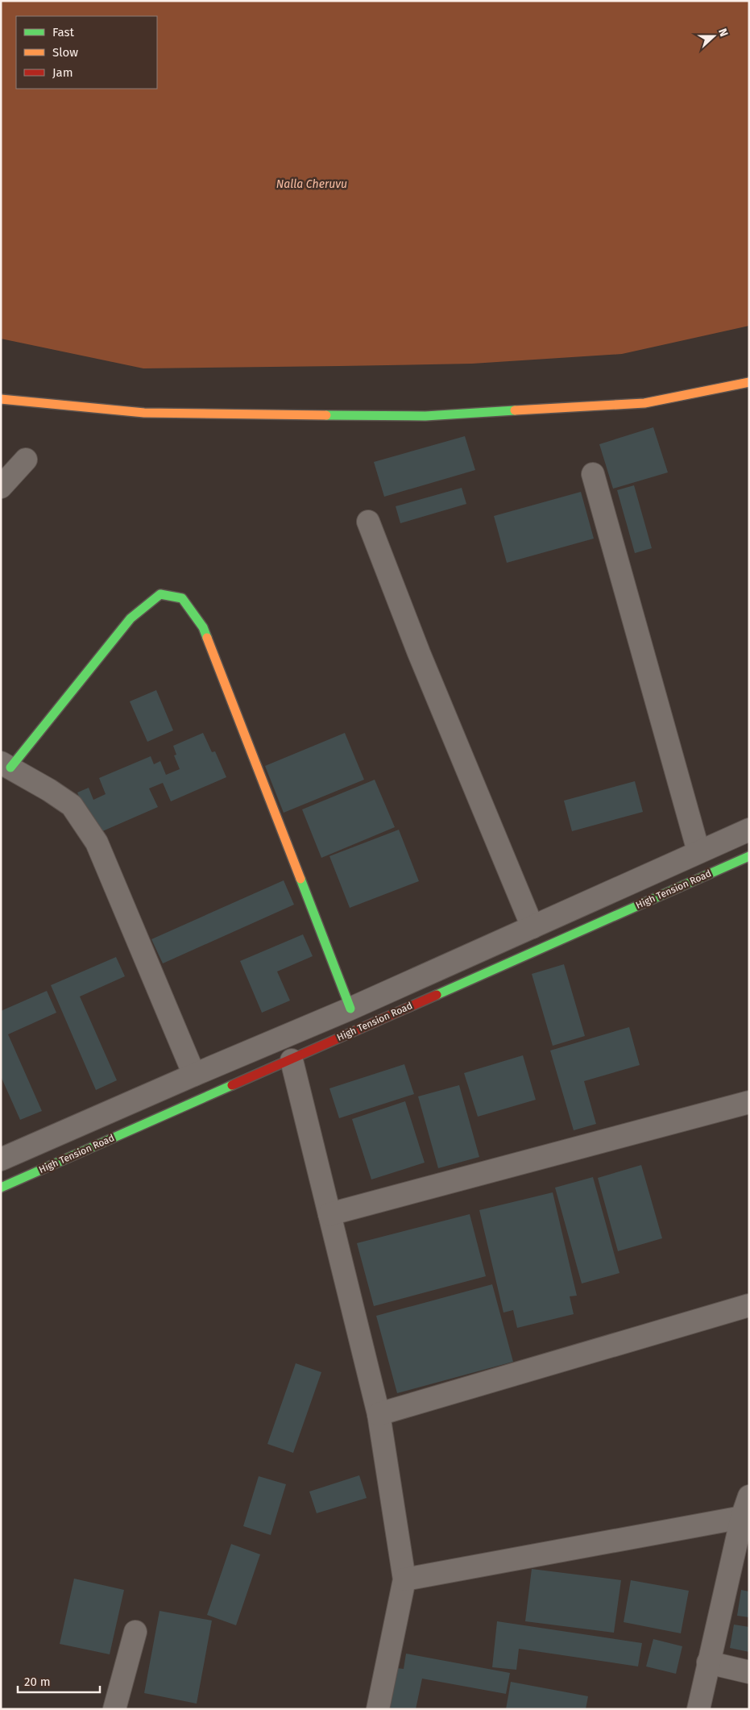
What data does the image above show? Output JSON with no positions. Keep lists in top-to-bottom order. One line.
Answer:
{"streets":{"street":["High Tension Road"]},"water":["Nalla Cheruvu"],"legend":["Fast","Slow","Jam"],"scale_bar":"20 m","north":"right"}
